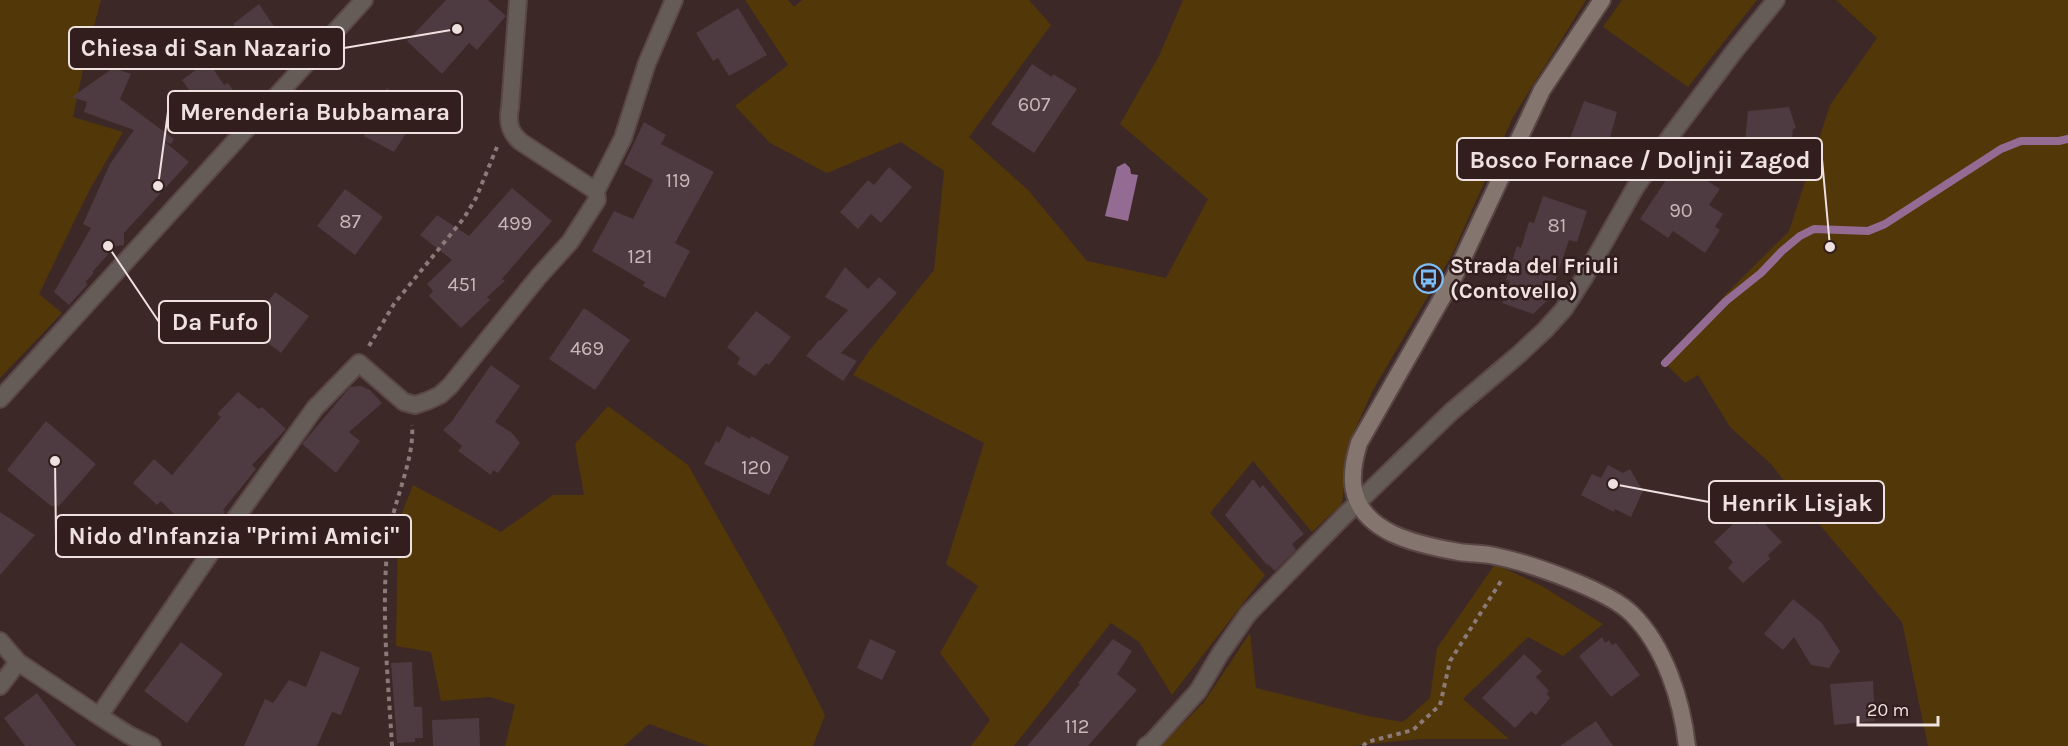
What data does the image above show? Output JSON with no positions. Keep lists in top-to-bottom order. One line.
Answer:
{"places":{"other":["Chiesa di San Nazario","Merenderia Bubbamara","Da Fufo","Bosco Fornace / Doljnji Zagod","Nido d'Infanzia \"Primi Amici\"","Henrik Lisjak"],"bus stop":["Strada del Friuli (Contovello)"]},"house_numbers":["607","119","90","87","499","81","121","451","469","120","112"],"scale_bar":"20 m"}
